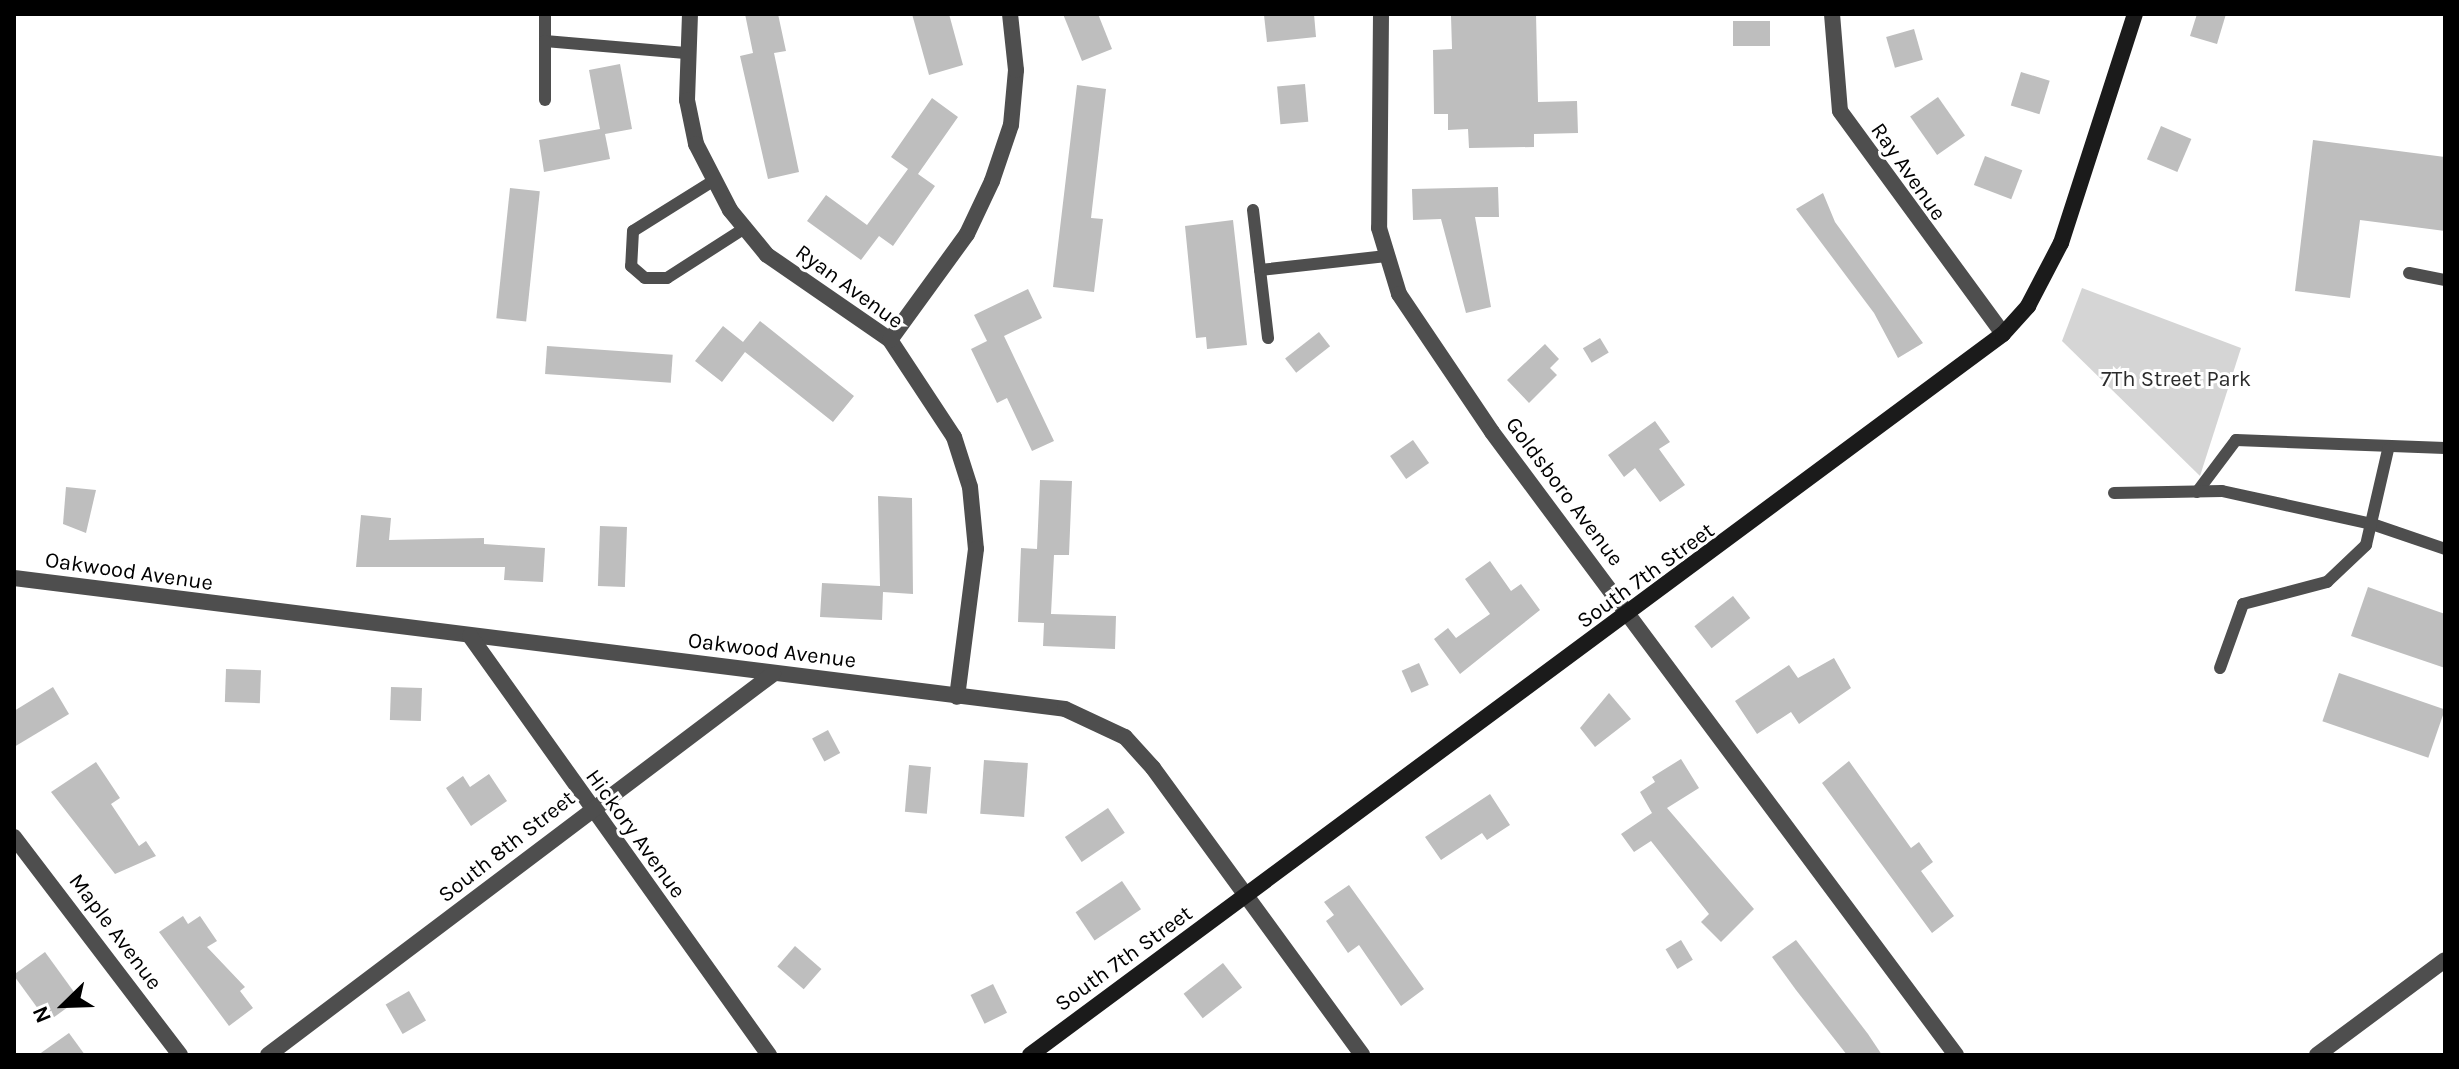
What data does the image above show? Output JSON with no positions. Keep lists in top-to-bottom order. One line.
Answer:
{"streets":{"street":["Ray Avenue","Ryan Avenue","Goldsboro Avenue","Oakwood Avenue","South 7th Street","Hickory Avenue","South 8th Street","Maple Avenue"]},"crossings":[["Ray Avenue","South 7th Street"],["Ryan Avenue","Oakwood Avenue"],["Goldsboro Avenue","South 7th Street"],["Oakwood Avenue","South 7th Street"],["Oakwood Avenue","Hickory Avenue"],["Oakwood Avenue","South 8th Street"],["Hickory Avenue","South 8th Street"]],"parks":["7Th Street Park"],"north":"bottom left"}
